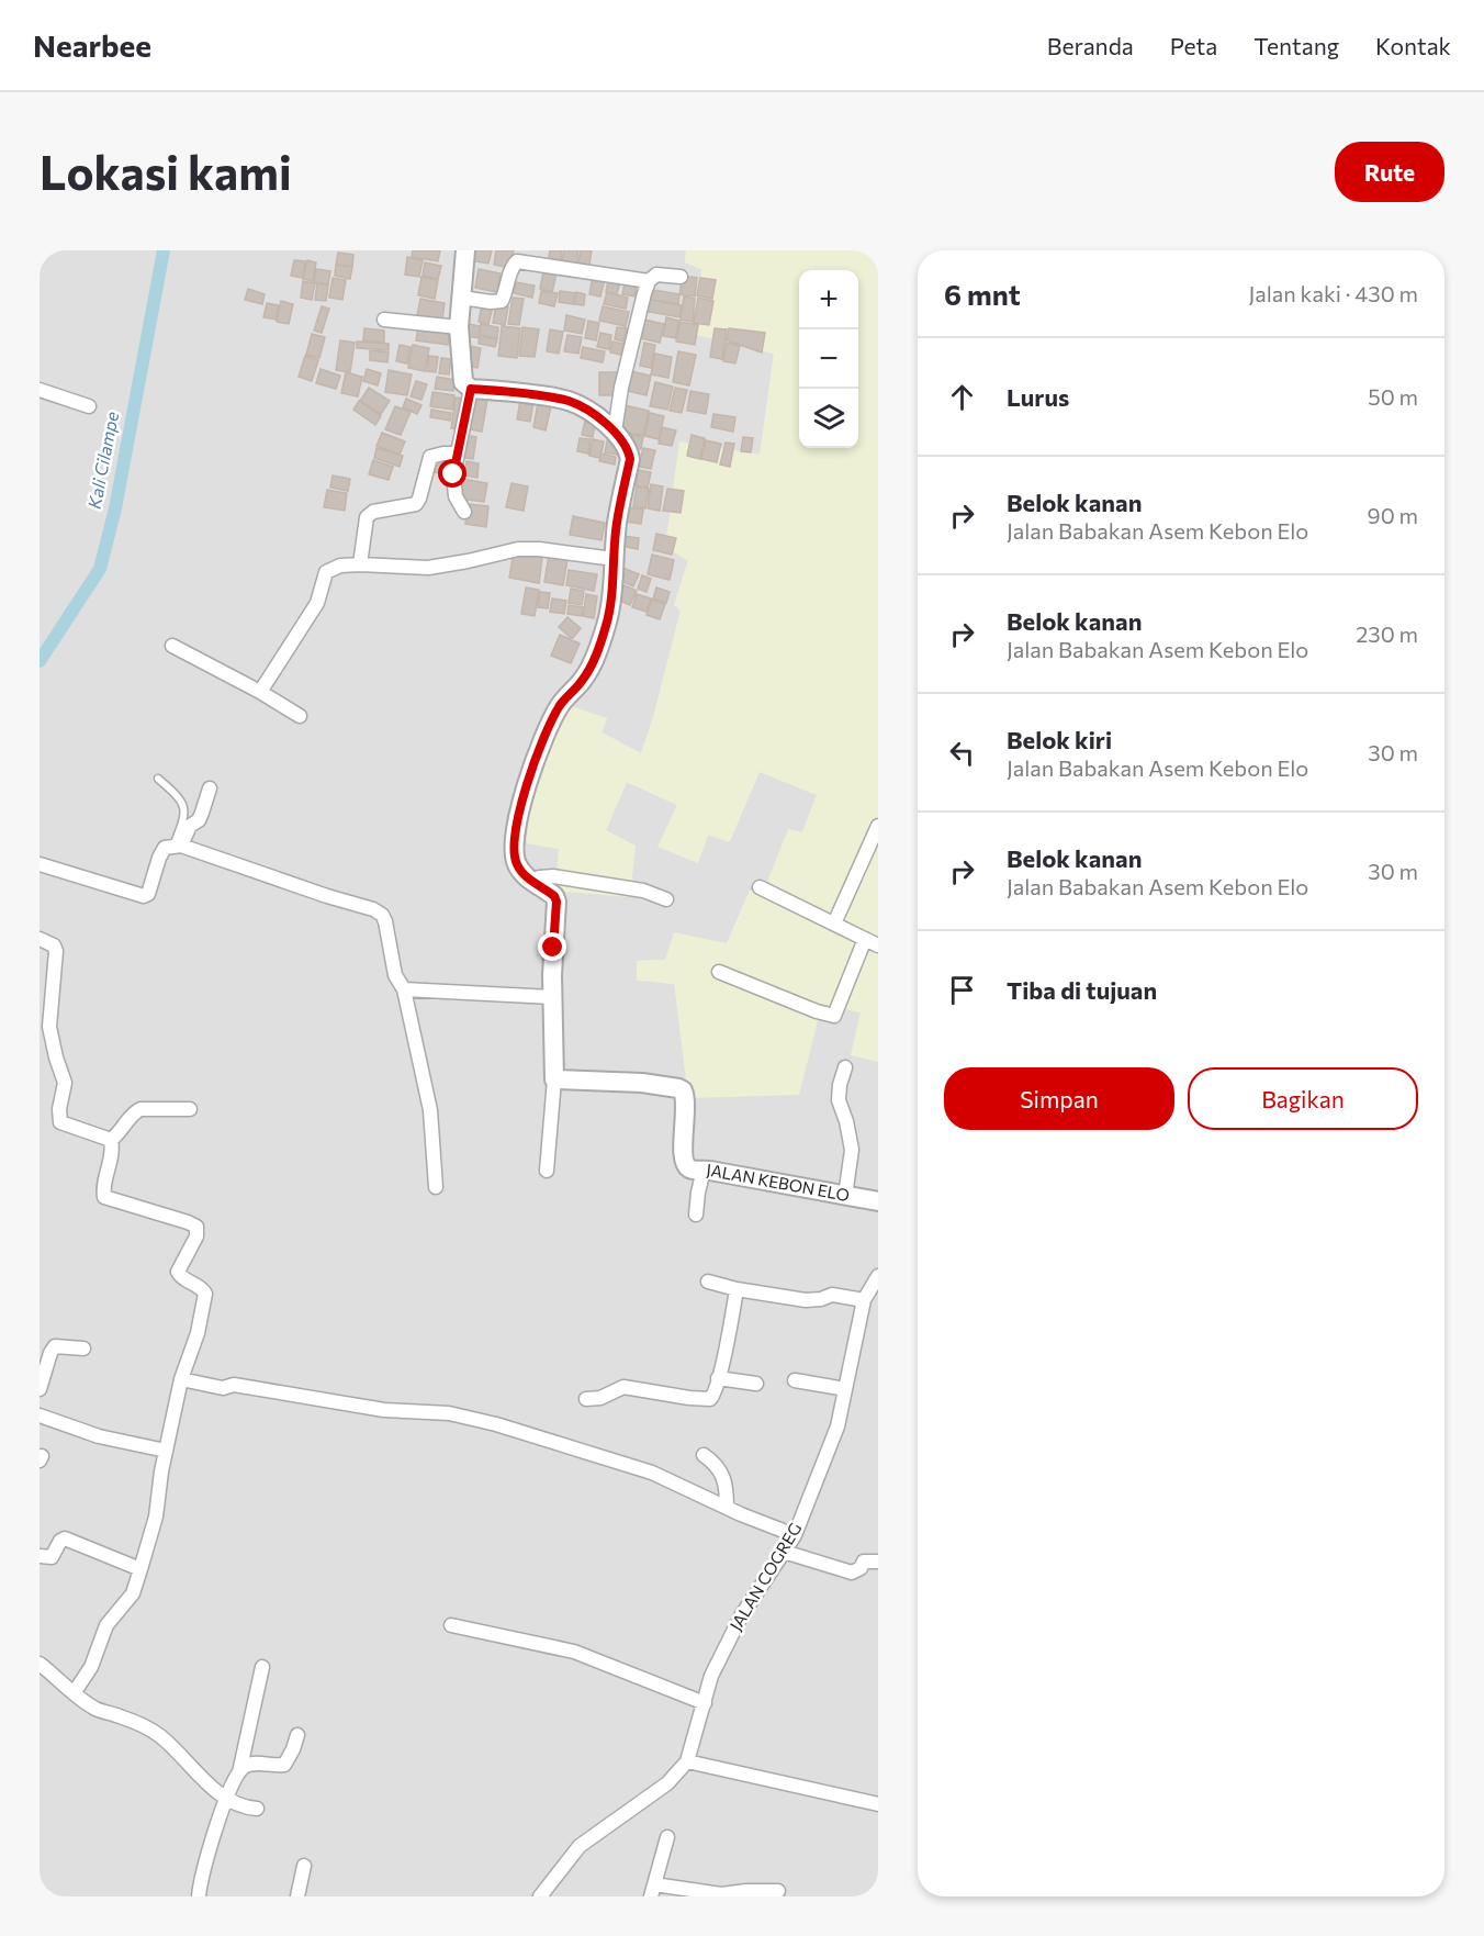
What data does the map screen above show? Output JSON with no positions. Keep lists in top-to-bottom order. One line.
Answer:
{"streets":{"street":["JALAN KEBON ELO","JALAN COGREG"]},"water":["Kali Cilampe"],"page":{"header":"Nearbee","nav":["Beranda","Peta","Tentang","Kontak"],"buttons":["Rute",["Simpan","Bagikan"]],"title":"Lokasi kami","heading":["6 mnt","Jalan kaki · 430 m"],"map_buttons":["+","−"],"list":[["Lurus","50 m"],["Belok kanan","Jalan Babakan Asem Kebon Elo","90 m"],["Belok kanan","Jalan Babakan Asem Kebon Elo","230 m"],["Belok kiri","Jalan Babakan Asem Kebon Elo","30 m"],["Belok kanan","Jalan Babakan Asem Kebon Elo","30 m"],"Tiba di tujuan"]}}
